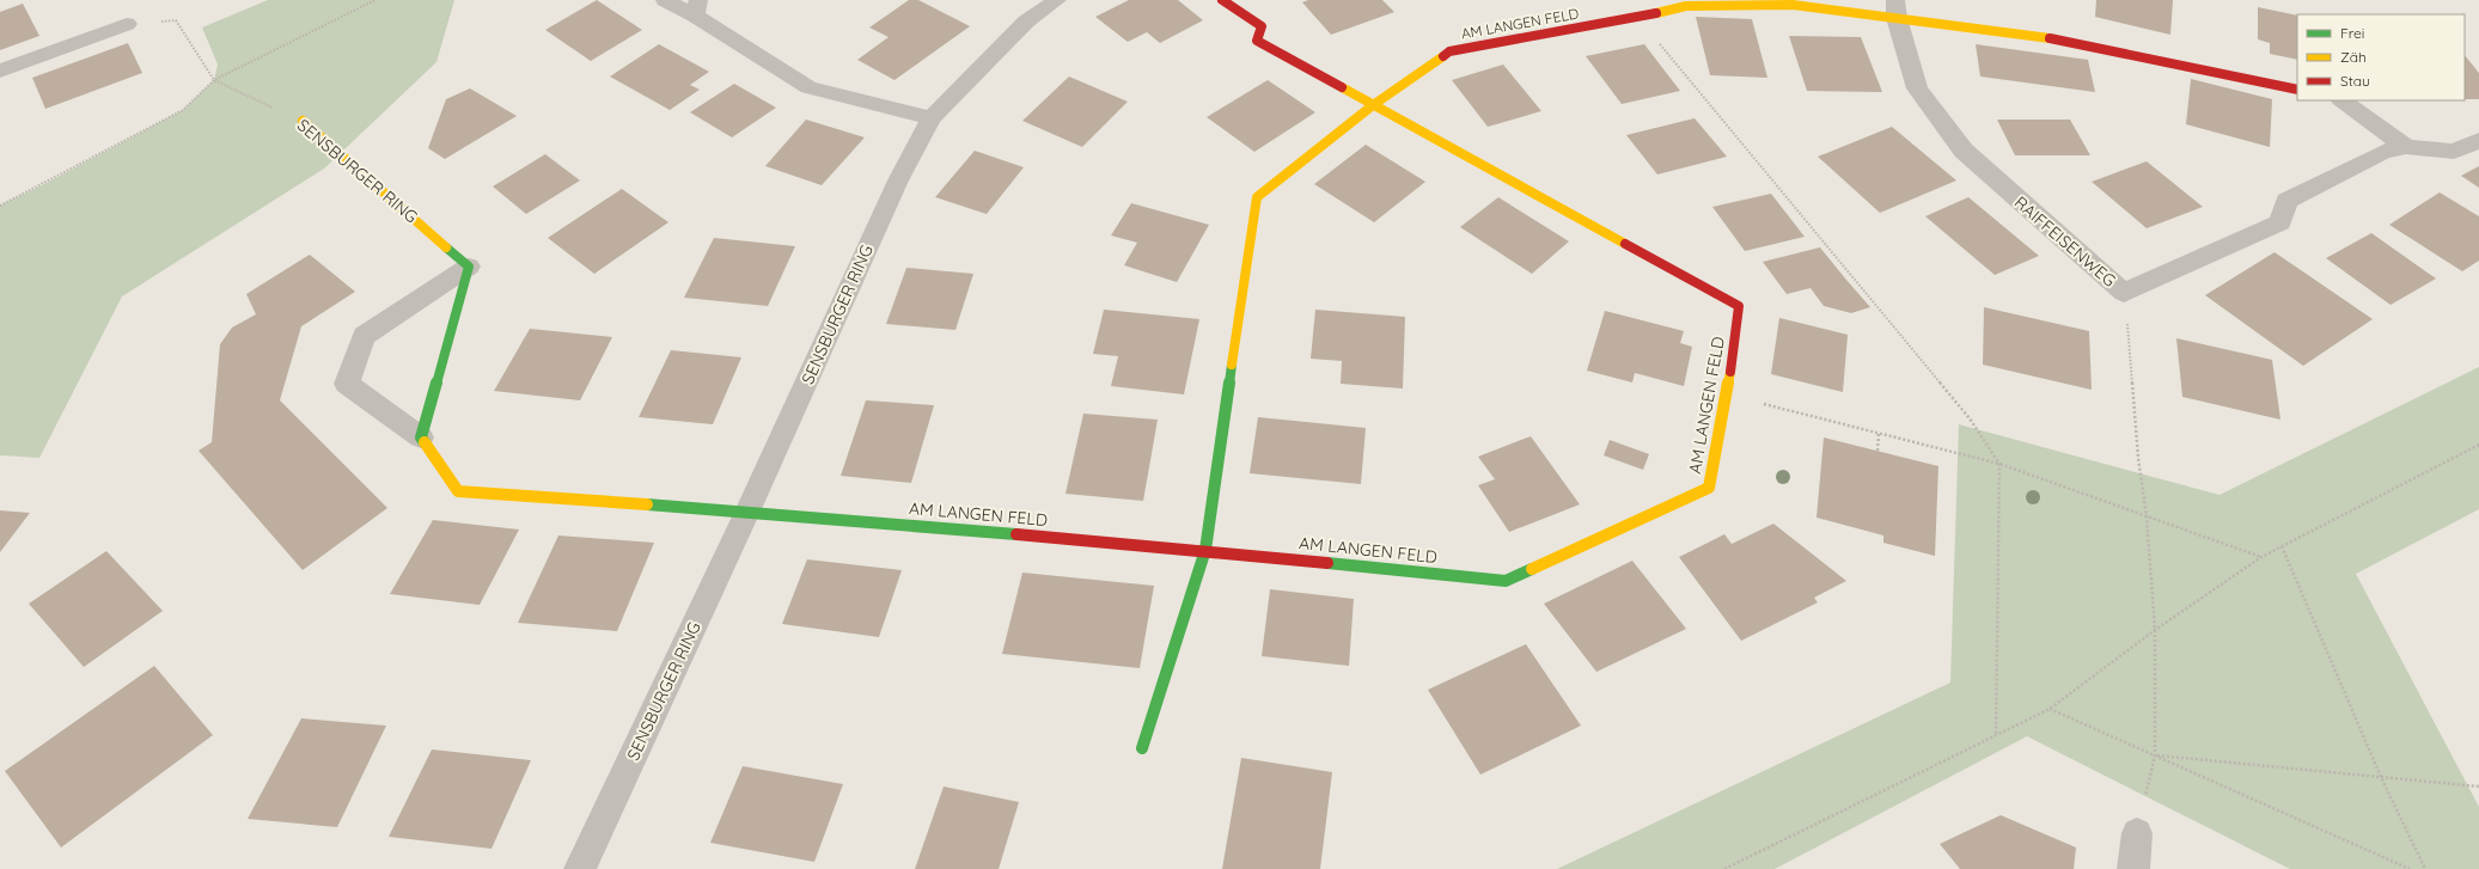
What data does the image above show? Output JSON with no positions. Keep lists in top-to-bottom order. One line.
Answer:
{"streets":{"street":["AM LANGEN FELD","SENSBURGER RING","RAIFFEISENWEG"]},"crossings":[["AM LANGEN FELD","SENSBURGER RING"],["AM LANGEN FELD","RAIFFEISENWEG"]],"legend":["Frei","Zäh","Stau"]}
